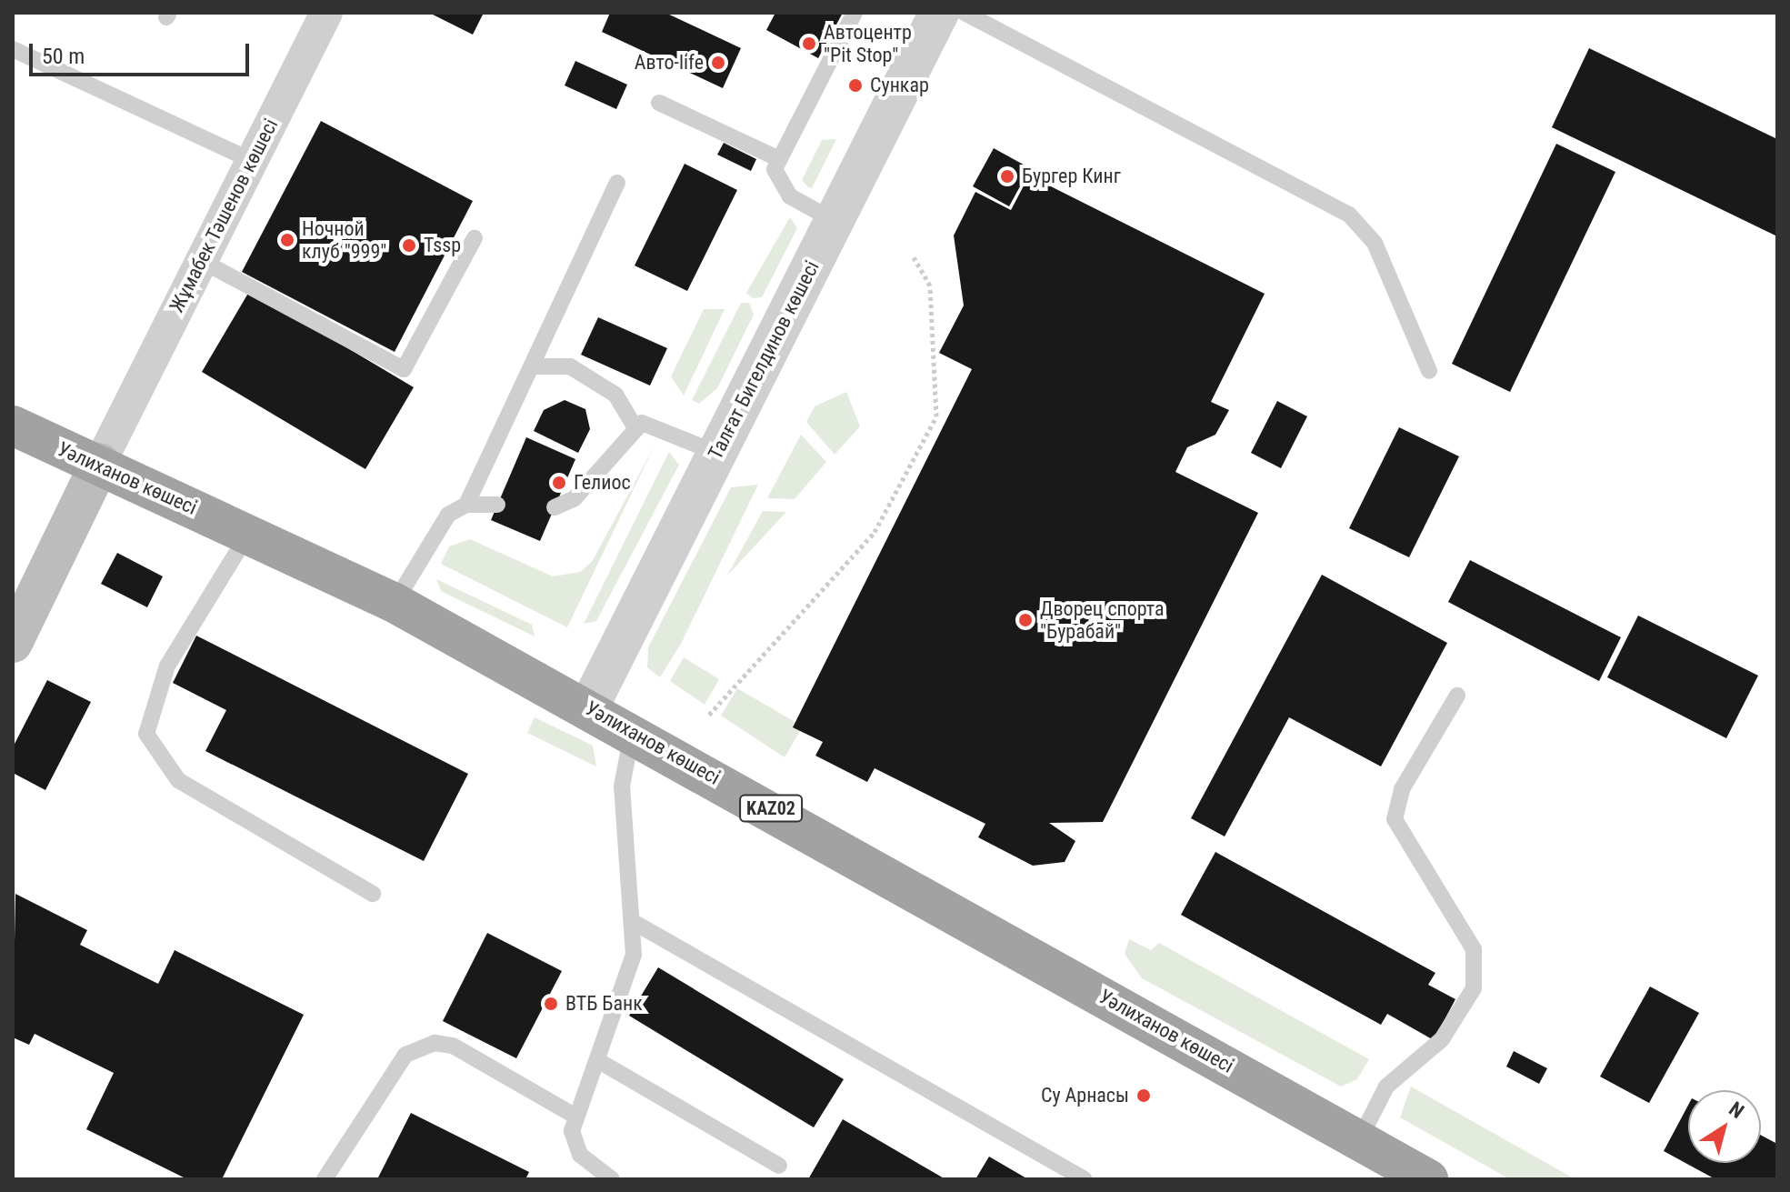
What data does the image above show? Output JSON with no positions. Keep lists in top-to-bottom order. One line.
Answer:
{"streets":{"highway":["Уәлиханов көшесі","KАZ02"],"street":["Жұмабек Тәшенов көшесі","Талғат Бигелдинов көшесі"]},"crossings":[["Жұмабек Тәшенов көшесі","Уәлиханов көшесі"],["Жұмабек Тәшенов көшесі","KАZ02"],["Талғат Бигелдинов көшесі","Уәлиханов көшесі"],["Уәлиханов көшесі","KАZ02"]],"places":["Автоцентр \"Pit Stop\"","Авто-life","Сункар","Бургер Кинг","Ночной клуб \"999\"","Tssp","Гелиос","Дворец спорта \"Бурабай\"","ВТБ Банк","Су Арнасы"],"scale_bar":"50 m","north":"top right"}
